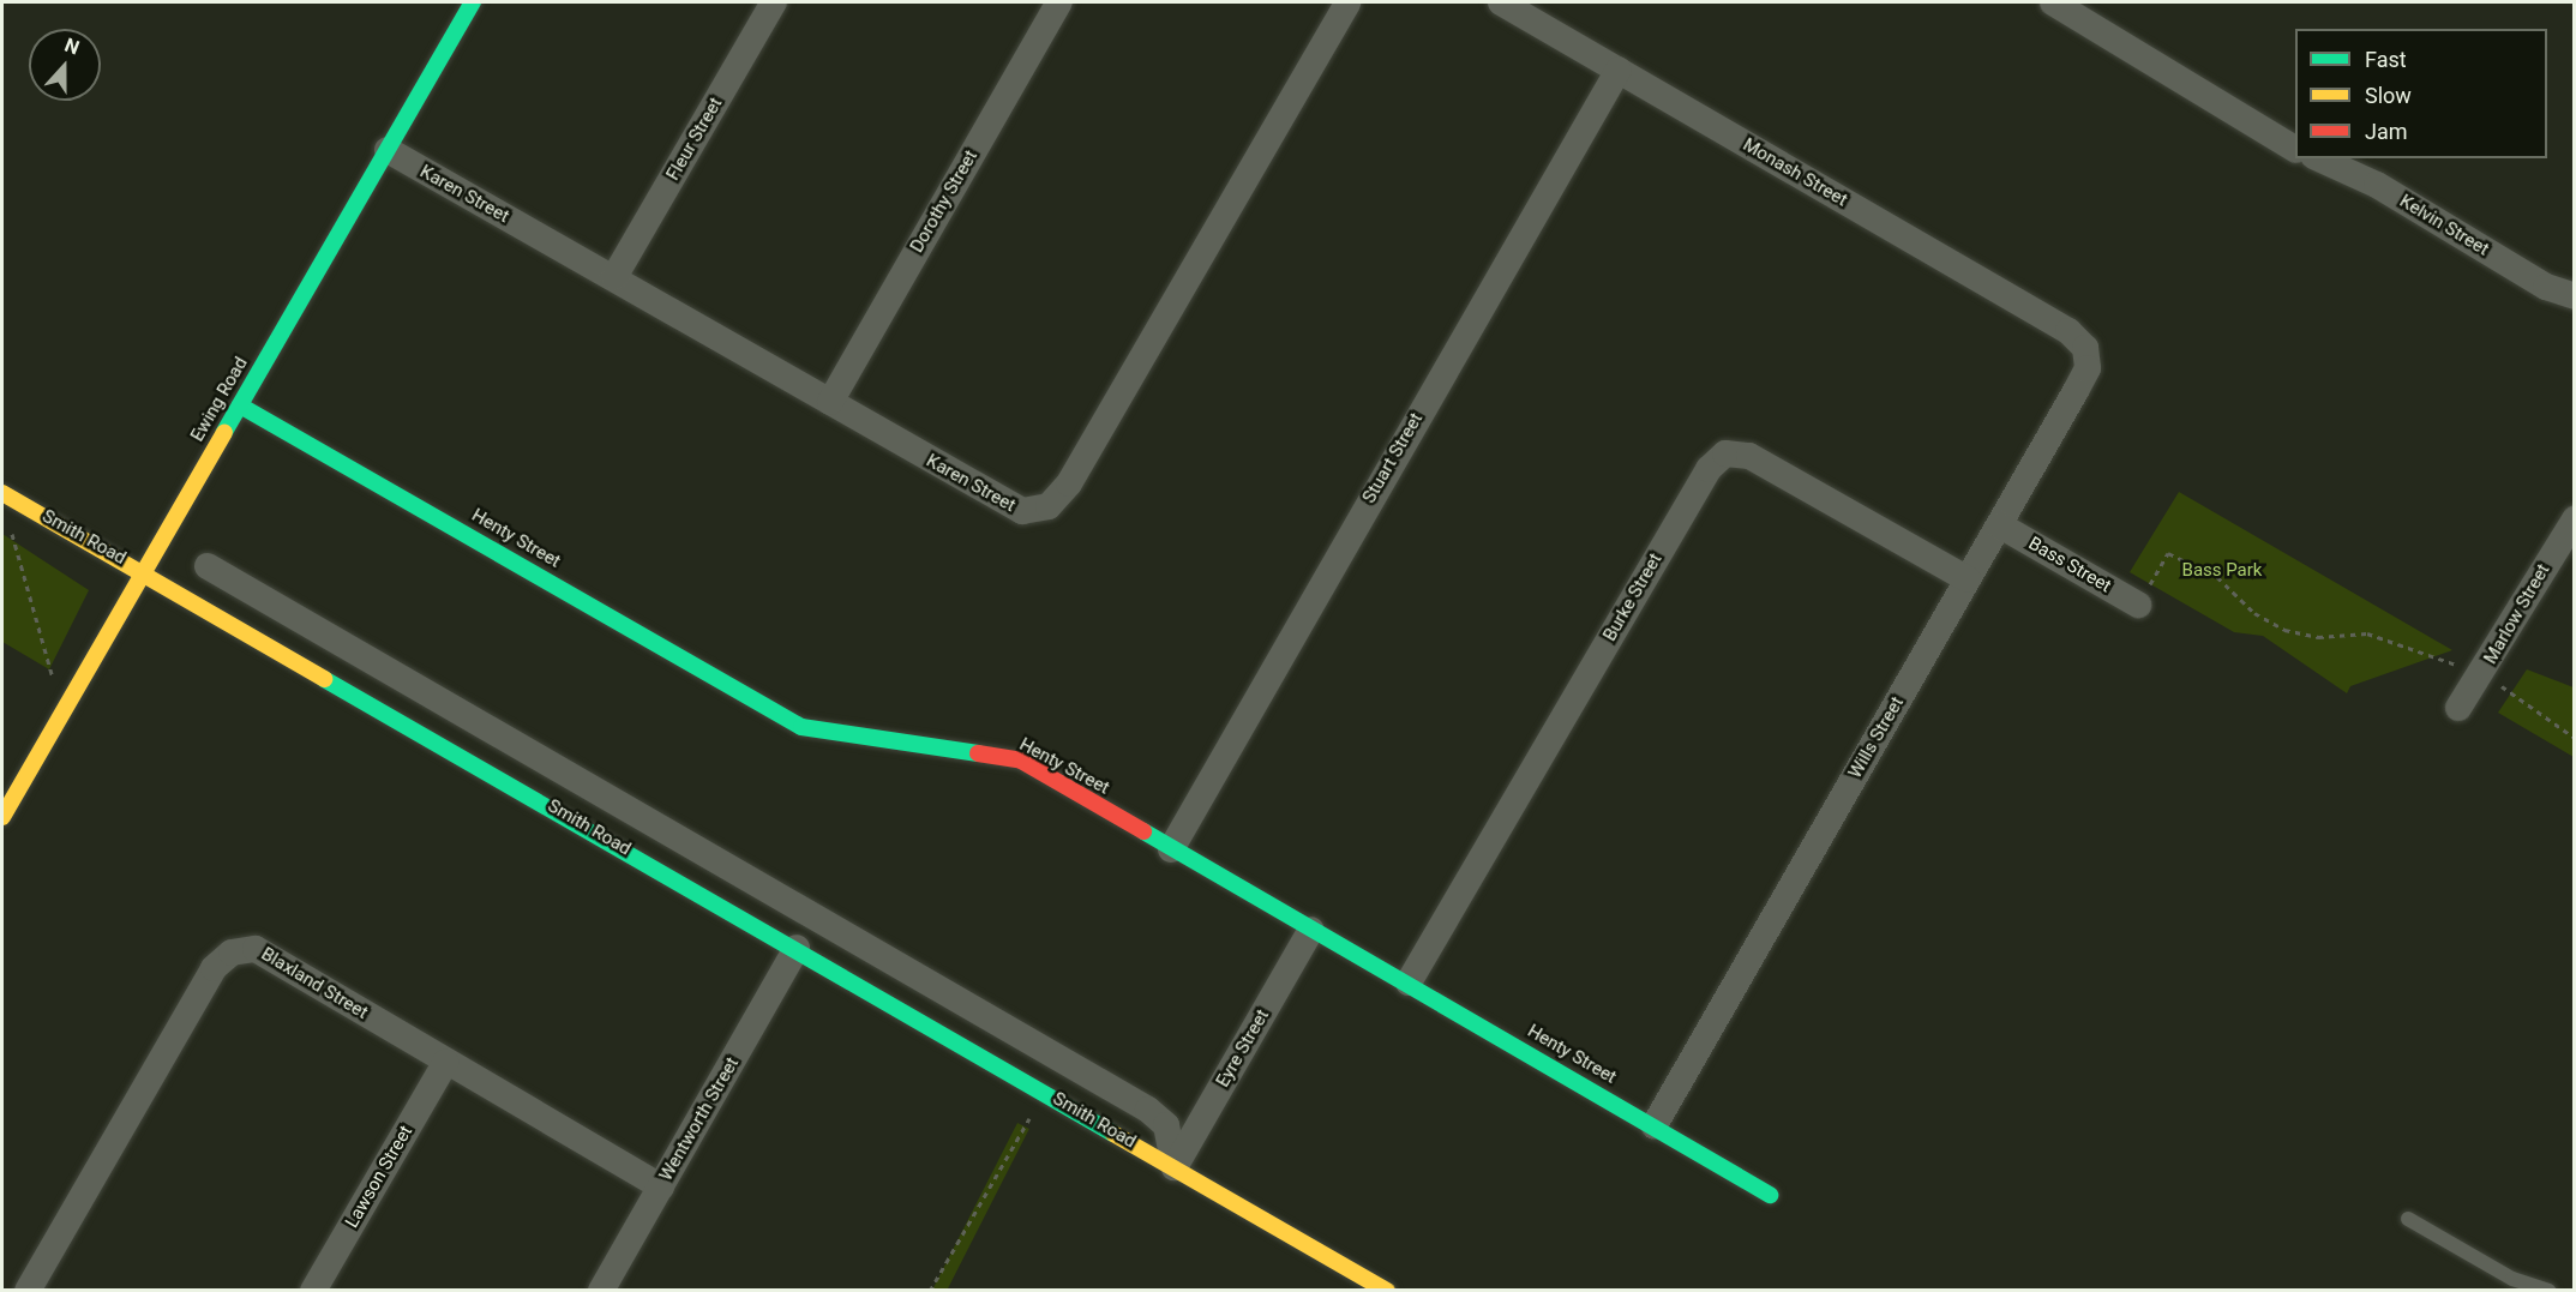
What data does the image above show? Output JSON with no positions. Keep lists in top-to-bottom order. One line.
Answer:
{"streets":{"street":["Fleur Street","Monash Street","Karen Street","Dorothy Street","Kelvin Street","Ewing Road","Stuart Street","Smith Road","Henty Street","Bass Street","Burke Street","Marlow Street","Wills Street","Blaxland Street","Eyre Street","Wentworth Street","Lawson Street"]},"crossings":[["Fleur Street","Karen Street"],["Monash Street","Stuart Street"],["Monash Street","Wills Street"],["Karen Street","Dorothy Street"],["Karen Street","Ewing Road"],["Ewing Road","Smith Road"],["Ewing Road","Henty Street"],["Stuart Street","Henty Street"],["Smith Road","Eyre Street"],["Smith Road","Wentworth Street"],["Henty Street","Burke Street"],["Henty Street","Wills Street"],["Henty Street","Eyre Street"],["Bass Street","Wills Street"],["Burke Street","Wills Street"],["Blaxland Street","Wentworth Street"],["Blaxland Street","Lawson Street"]],"parks":["Bass Park"],"legend":["Fast","Slow","Jam"],"north":"top"}
